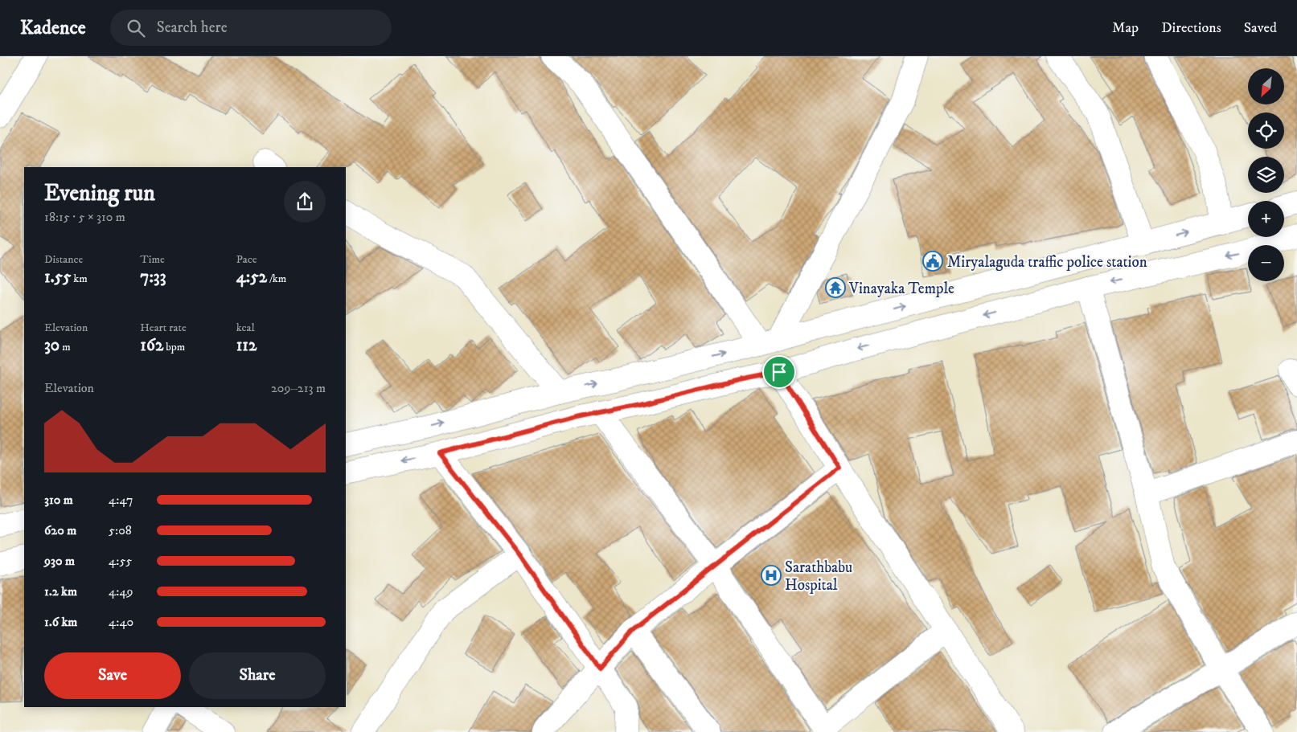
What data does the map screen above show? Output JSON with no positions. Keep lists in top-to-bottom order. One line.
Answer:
{"places":{"public building":["Miryalaguda traffic police station"],"temple":["Vinayaka Temple"],"hospital":["Sarathbabu Hospital"]},"north":"bottom left","page":{"header":"Kadence","search":"Search here","nav":["Map","Directions","Saved"],"map_buttons":["+","−"],"heading":["Evening run","18:15 · 5 × 310 m"],"stats":[["Distance","1.55 km"],["Time","7:33"],["Pace","4:52 /km"],["Elevation","30 m"],["Heart rate","162 bpm"],["kcal","112"]],"chart":["Elevation","209–213 m"],"list":[{"name":"310 m","note":"4:47"},{"name":"620 m","note":"5:08"},{"name":"930 m","note":"4:55"},{"name":"1.2 km","note":"4:49"},{"name":"1.6 km","note":"4:40"}],"buttons":["Save","Share"]}}
